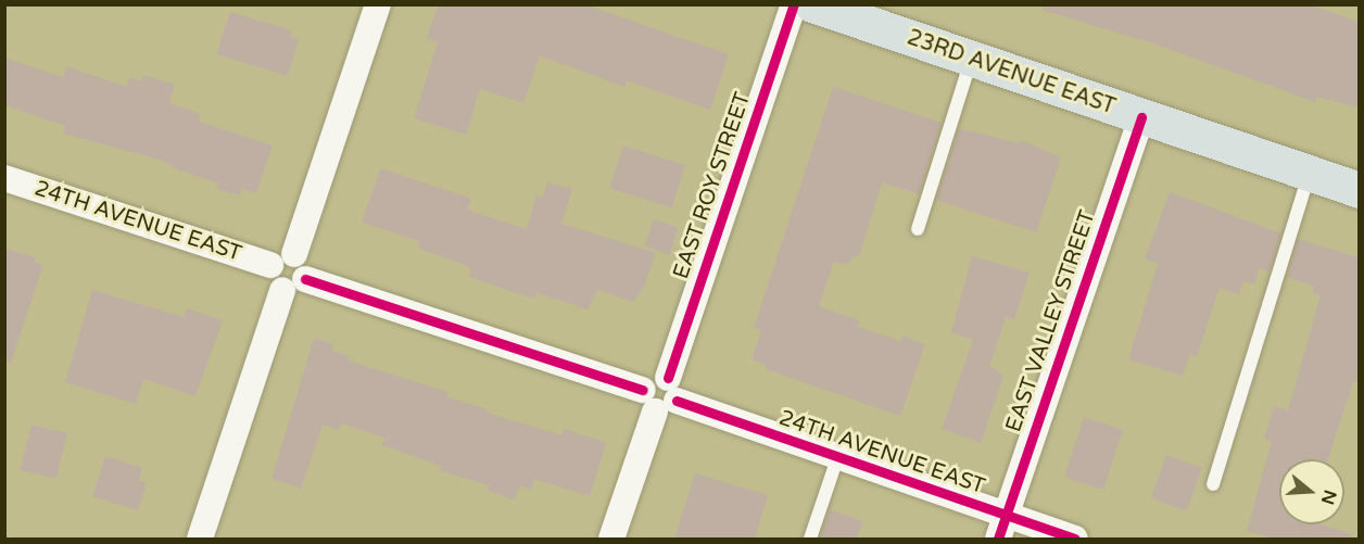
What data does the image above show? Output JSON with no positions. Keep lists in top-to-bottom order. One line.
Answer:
{"streets":{"main road":["23RD AVENUE EAST"],"street":["EAST ROY STREET","24TH AVENUE EAST","EAST VALLEY STREET"]},"crossings":[["23RD AVENUE EAST","EAST VALLEY STREET"],["EAST ROY STREET","24TH AVENUE EAST"],["24TH AVENUE EAST","EAST VALLEY STREET"]],"north":"right"}
